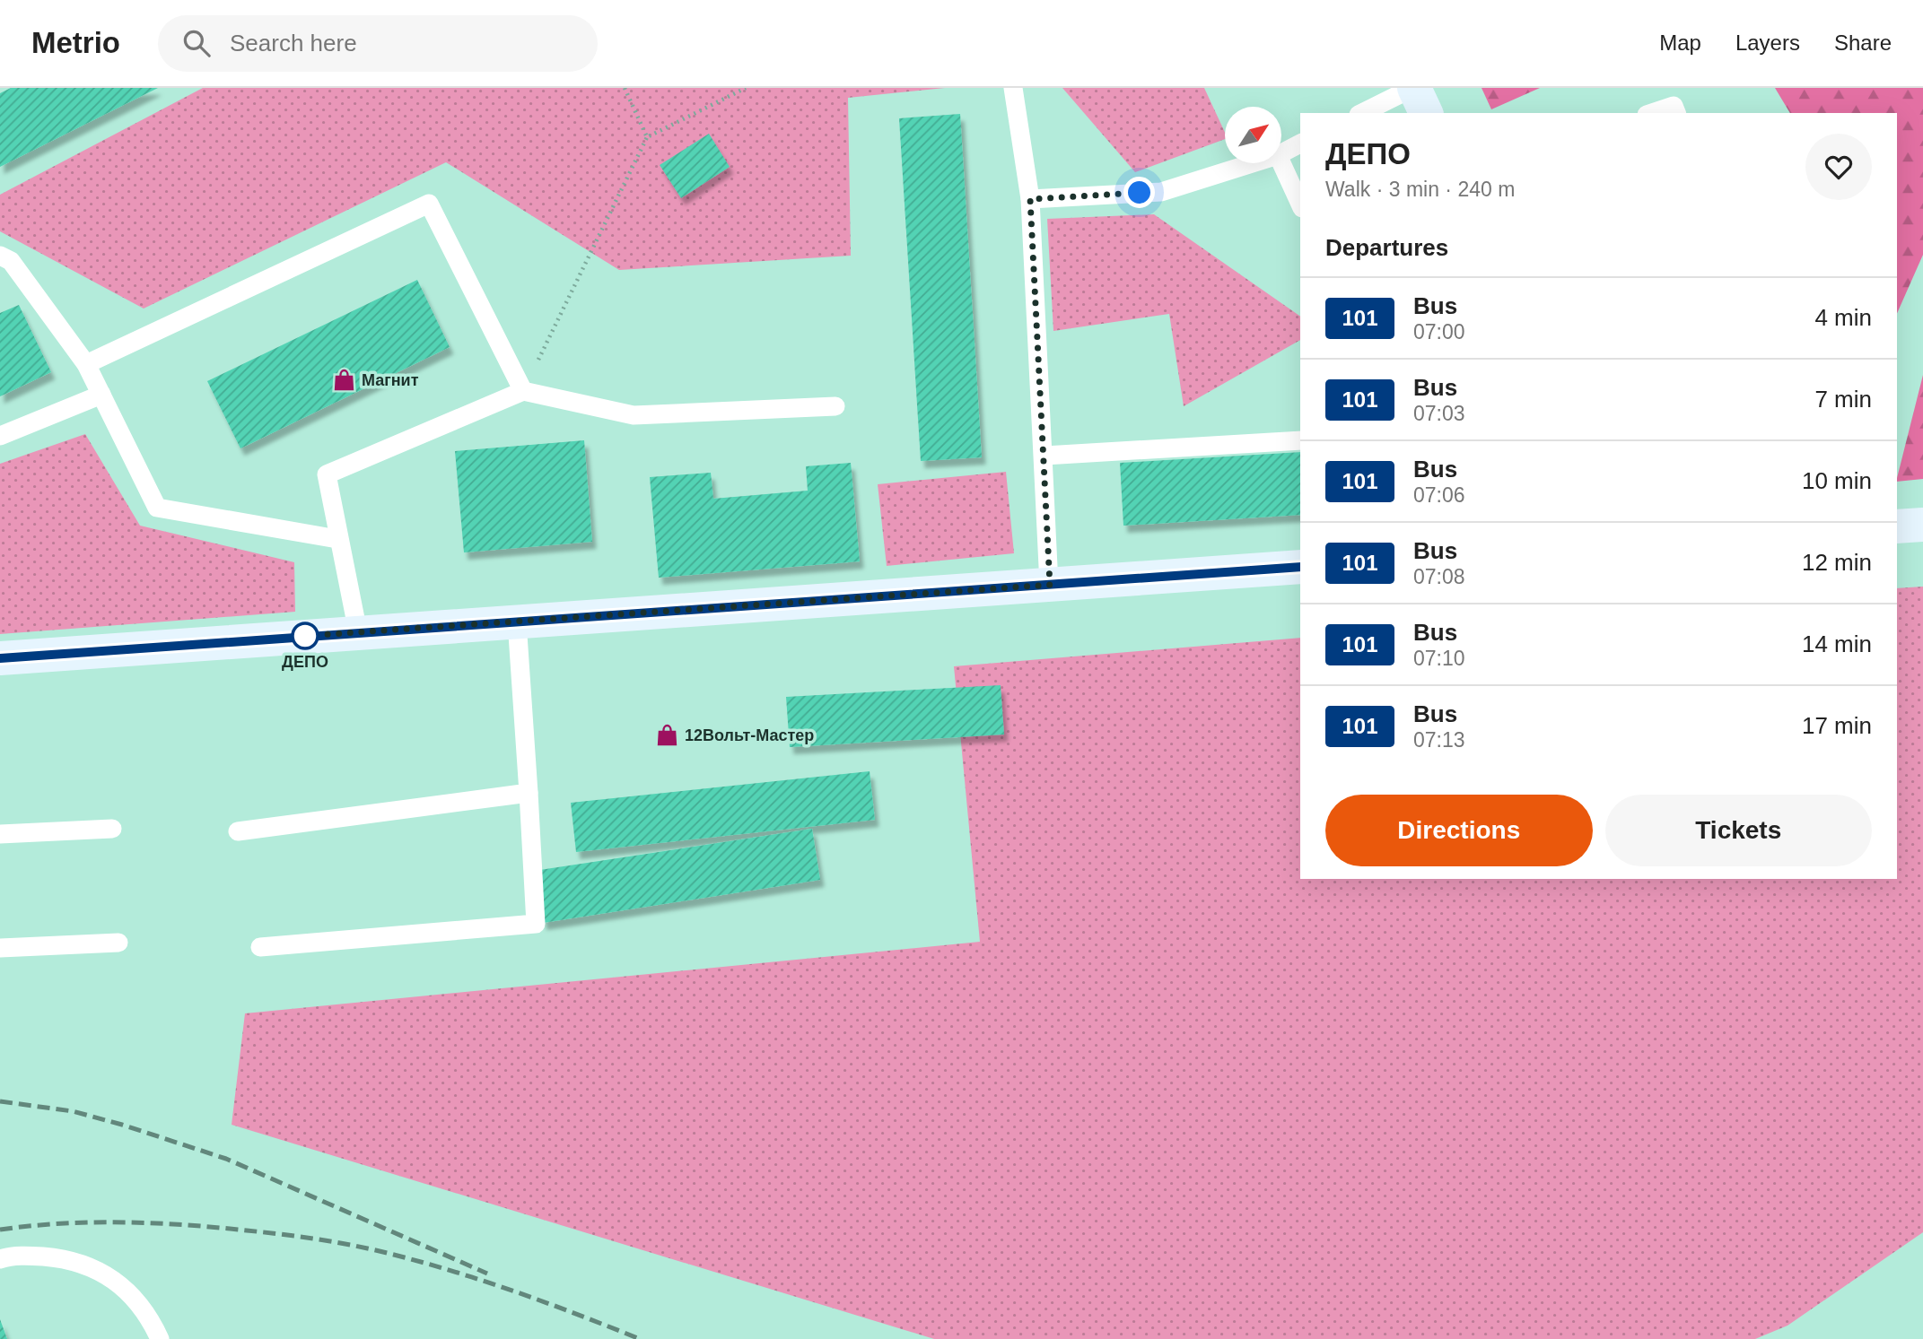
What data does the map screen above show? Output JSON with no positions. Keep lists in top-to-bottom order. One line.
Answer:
{"places":{"shop":["Магнит","12Вольт-Мастер"],"other":["ДЕПО"]},"lines":["bus line 101"],"north":"top right","page":{"header":"Metrio","search":"Search here","nav":["Map","Layers","Share"],"heading":[["ДЕПО","Walk · 3 min · 240 m"],"Departures"],"list":[{"mark":"101","name":"Bus","note":"07:00","value":"4 min"},{"mark":"101","name":"Bus","note":"07:03","value":"7 min"},{"mark":"101","name":"Bus","note":"07:06","value":"10 min"},{"mark":"101","name":"Bus","note":"07:08","value":"12 min"},{"mark":"101","name":"Bus","note":"07:10","value":"14 min"},{"mark":"101","name":"Bus","note":"07:13","value":"17 min"}],"buttons":["Directions","Tickets"]}}
